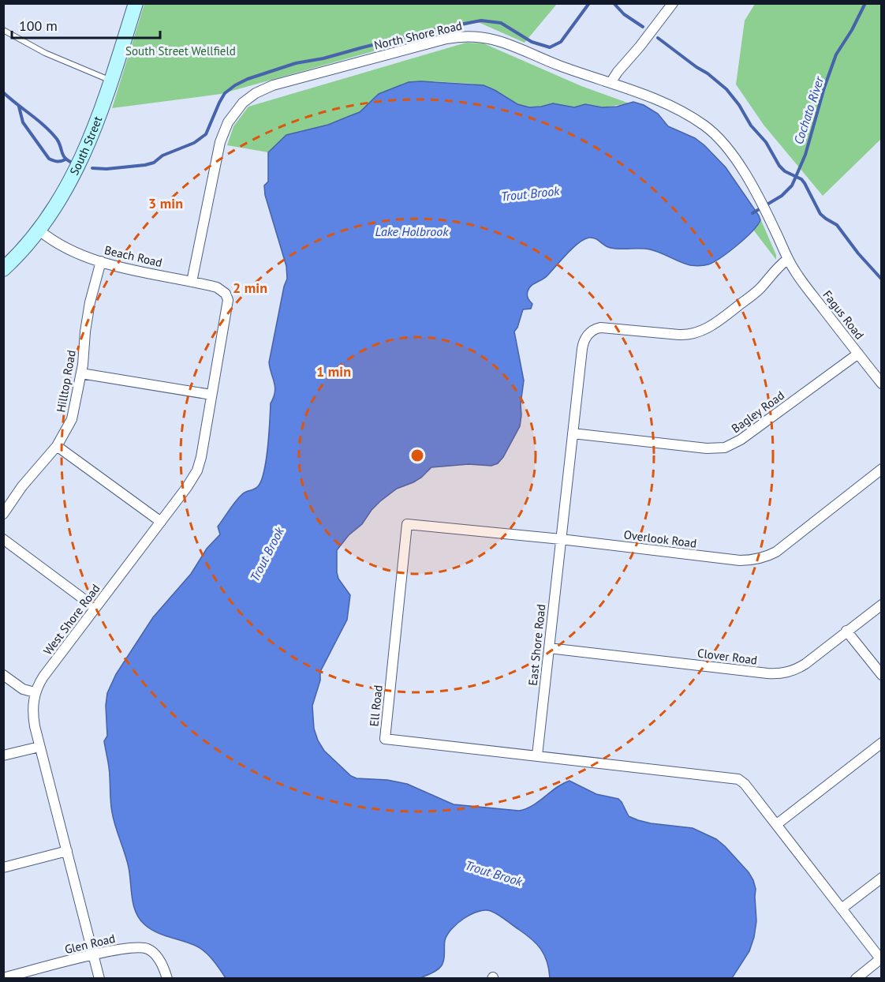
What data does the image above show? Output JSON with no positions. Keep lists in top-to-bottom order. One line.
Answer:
{"streets":{"main road":["South Street"],"street":["North Shore Road","Beach Road","Fagus Road","Hilltop Road","Bagley Road","Overlook Road","West Shore Road","East Shore Road","Clover Road","Ell Road","Glen Road"]},"crossings":[["North Shore Road","Beach Road"],["North Shore Road","Fagus Road"],["North Shore Road","East Shore Road"],["South Street","Beach Road"],["Beach Road","Hilltop Road"],["Beach Road","West Shore Road"],["Fagus Road","Bagley Road"],["Fagus Road","East Shore Road"],["Bagley Road","East Shore Road"],["Overlook Road","East Shore Road"],["Overlook Road","Ell Road"],["West Shore Road","Glen Road"],["East Shore Road","Clover Road"],["East Shore Road","Ell Road"]],"water":["Cochato River","Trout Brook","Lake Holbrook"],"parks":["South Street Wellfield"],"scale_bar":"100 m","rings":["3 min","2 min","1 min"]}
